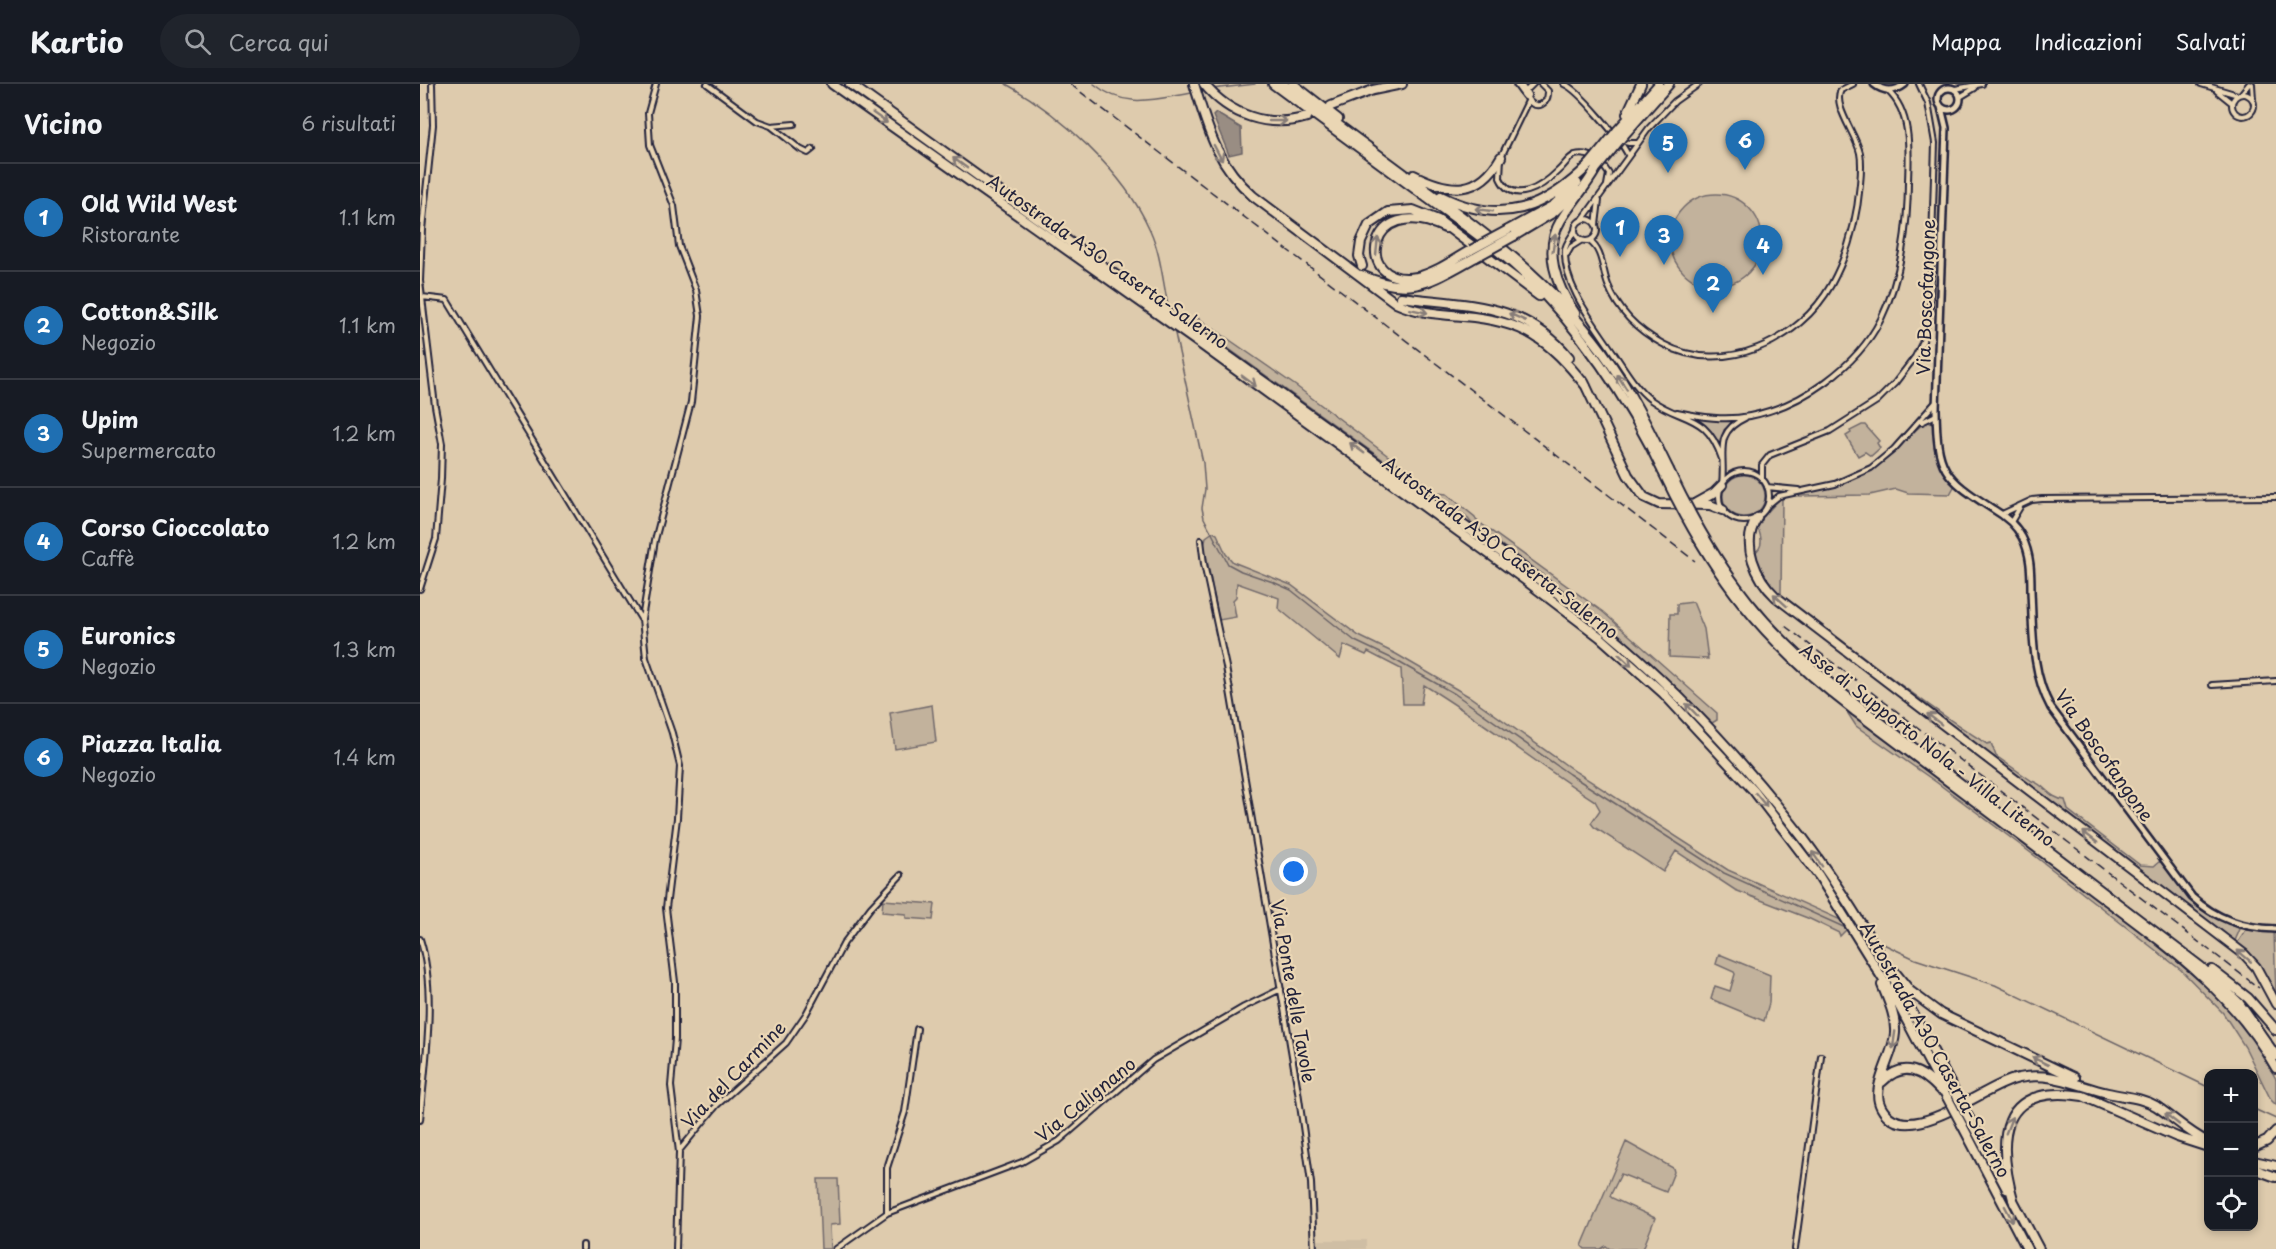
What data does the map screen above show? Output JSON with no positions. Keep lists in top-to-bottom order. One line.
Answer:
{"streets":{"highway":["Autostrada A30 Caserta-Salerno","Asse di Supporto Nola - Villa Literno"],"street":["Via Boscofangone","Via Ponte delle Tavole","Via del Carmine","Via Calignano"]},"crossings":[["Via Ponte delle Tavole","Via Calignano"]],"page":{"header":"Kartio","search":"Cerca qui","nav":["Mappa","Indicazioni","Salvati"],"heading":["Vicino","6 risultati"],"pins":["6","5","1","3","4","2"],"list":[{"mark":"1","name":"Old Wild West","note":"Ristorante","value":"1.1 km"},{"mark":"2","name":"Cotton&Silk","note":"Negozio","value":"1.1 km"},{"mark":"3","name":"Upim","note":"Supermercato","value":"1.2 km"},{"mark":"4","name":"Corso Cioccolato","note":"Caffè","value":"1.2 km"},{"mark":"5","name":"Euronics","note":"Negozio","value":"1.3 km"},{"mark":"6","name":"Piazza Italia","note":"Negozio","value":"1.4 km"}],"map_buttons":["+","−"]}}
